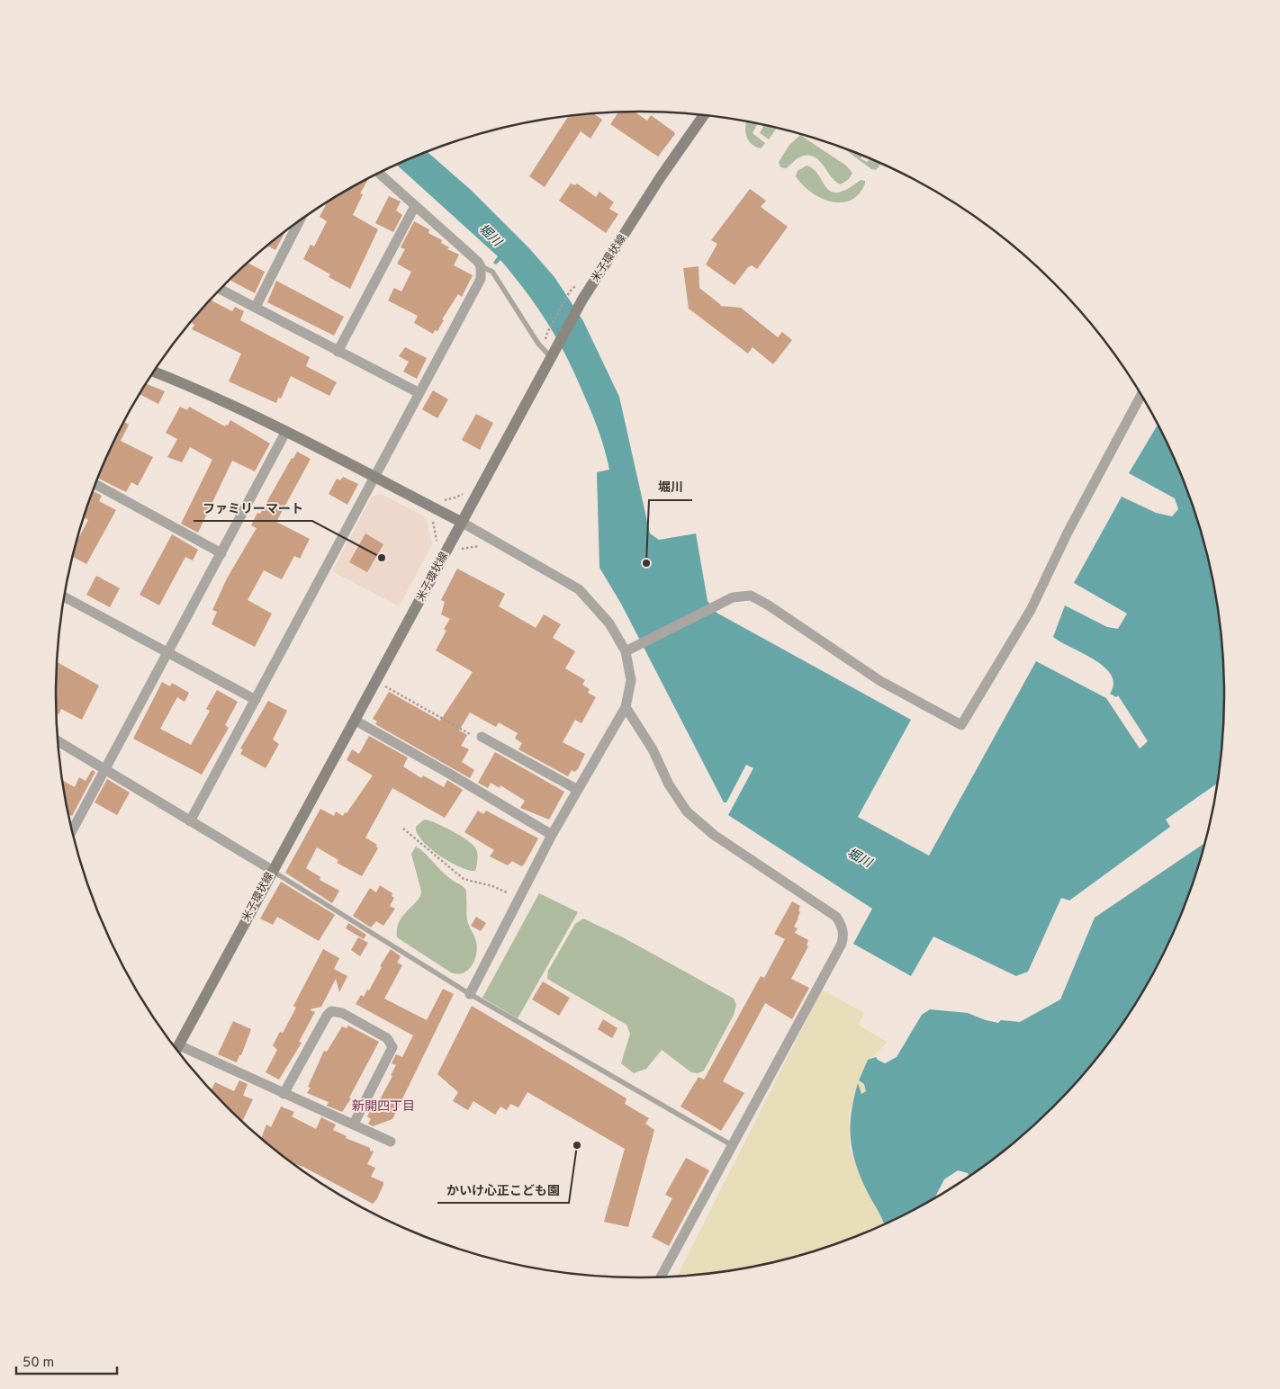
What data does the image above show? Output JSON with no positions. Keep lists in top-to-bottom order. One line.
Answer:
{"streets":{"main road":["米子環状線"]},"districts":["新開四丁目"],"water":["堀川"],"places":["ファミリーマート","堀川","かいけ心正こども園"],"scale_bar":"50 m"}
